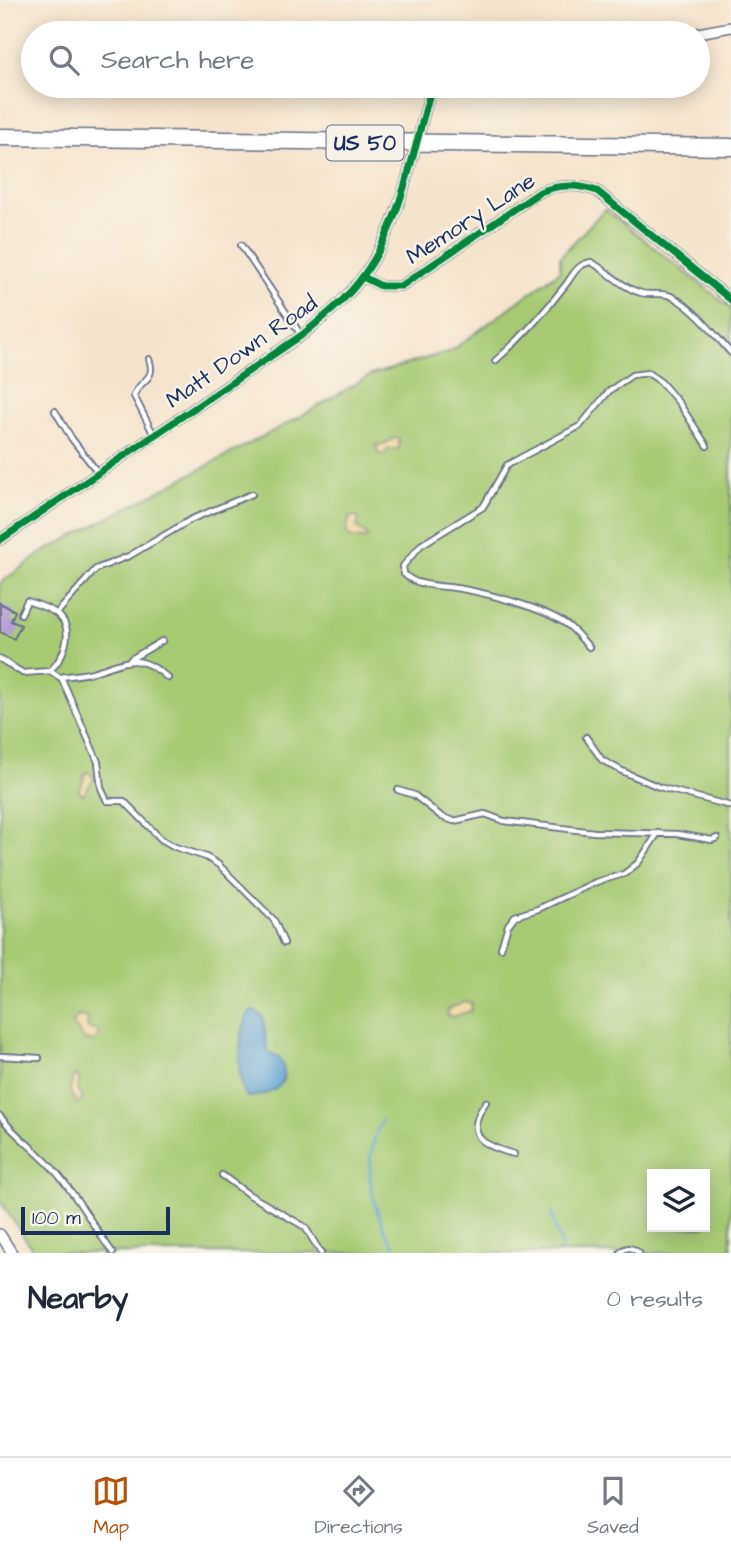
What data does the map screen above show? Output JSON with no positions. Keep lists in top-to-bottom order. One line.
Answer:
{"streets":{"highway":["US 50"],"street":["Memory Lane","Matt Down Road"]},"crossings":[["US 50","Matt Down Road"],["Memory Lane","Matt Down Road"]],"scale_bar":"100 m","page":{"search":"Search here","scale":"100 m","heading":["Nearby","0 results"],"nav":["Map","Directions","Saved"]}}
